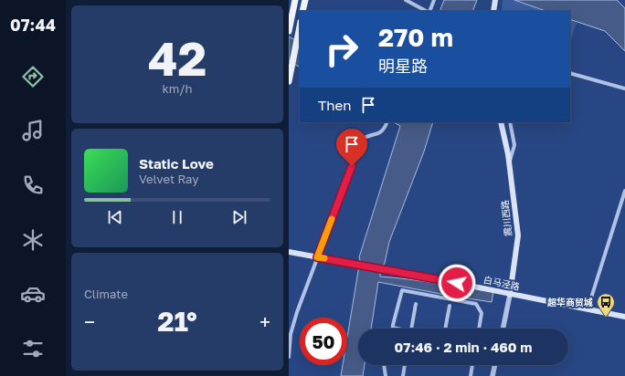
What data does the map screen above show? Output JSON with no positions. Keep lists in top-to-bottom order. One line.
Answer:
{"streets":{"main road":["震川西路","白马泾路"]},"crossings":[["震川西路","白马泾路"]],"places":{"bus stop":["超华商贸城"]},"page":{"tabs":"07:44","tile":[["42","km/h"],"Climate"],"turn":["270 m","明星路"],"then":"Then","song":["Static Love","Velvet Ray"],"heat":["−","21°","+"],"limit":"50","trip":"07:46 · 2 min · 460 m"}}
